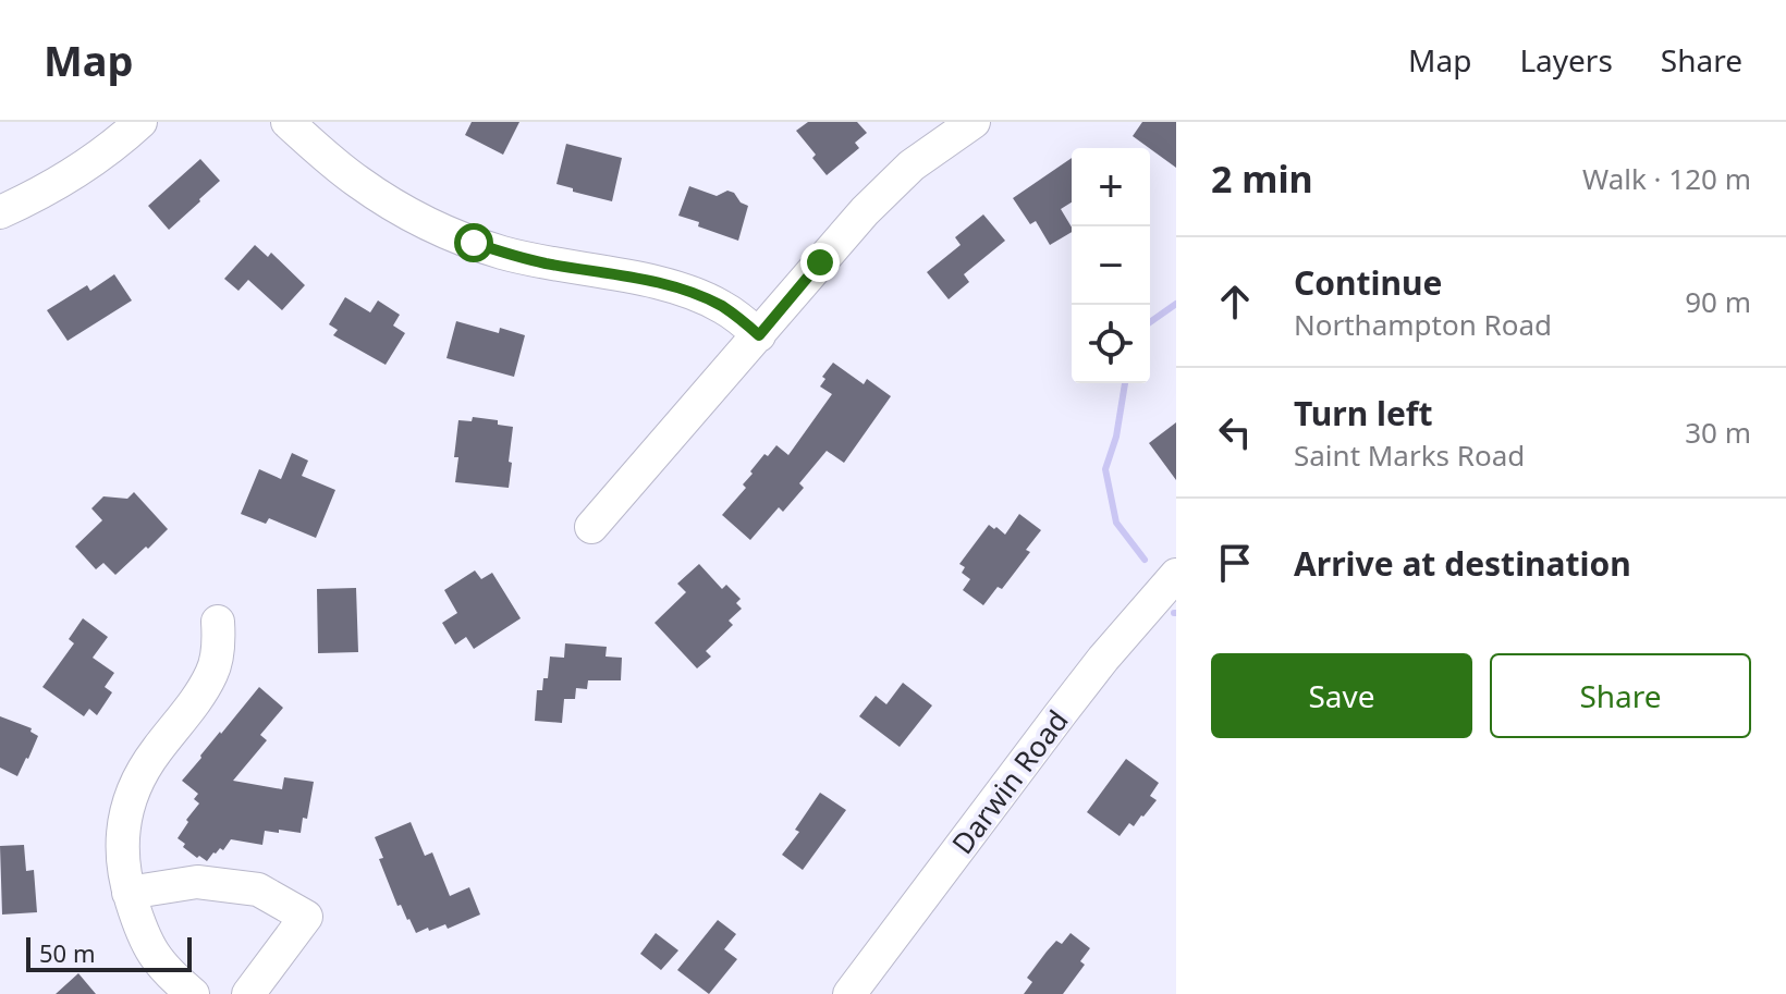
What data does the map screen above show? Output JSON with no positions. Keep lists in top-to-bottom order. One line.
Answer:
{"streets":{"street":["Darwin Road"]},"scale_bar":"50 m","page":{"header":"Map","nav":["Map","Layers","Share"],"heading":["2 min","Walk · 120 m"],"map_buttons":["+","−"],"list":[["Continue","Northampton Road","90 m"],["Turn left","Saint Marks Road","30 m"],"Arrive at destination"],"buttons":["Save","Share"],"scale":"50 m"}}
